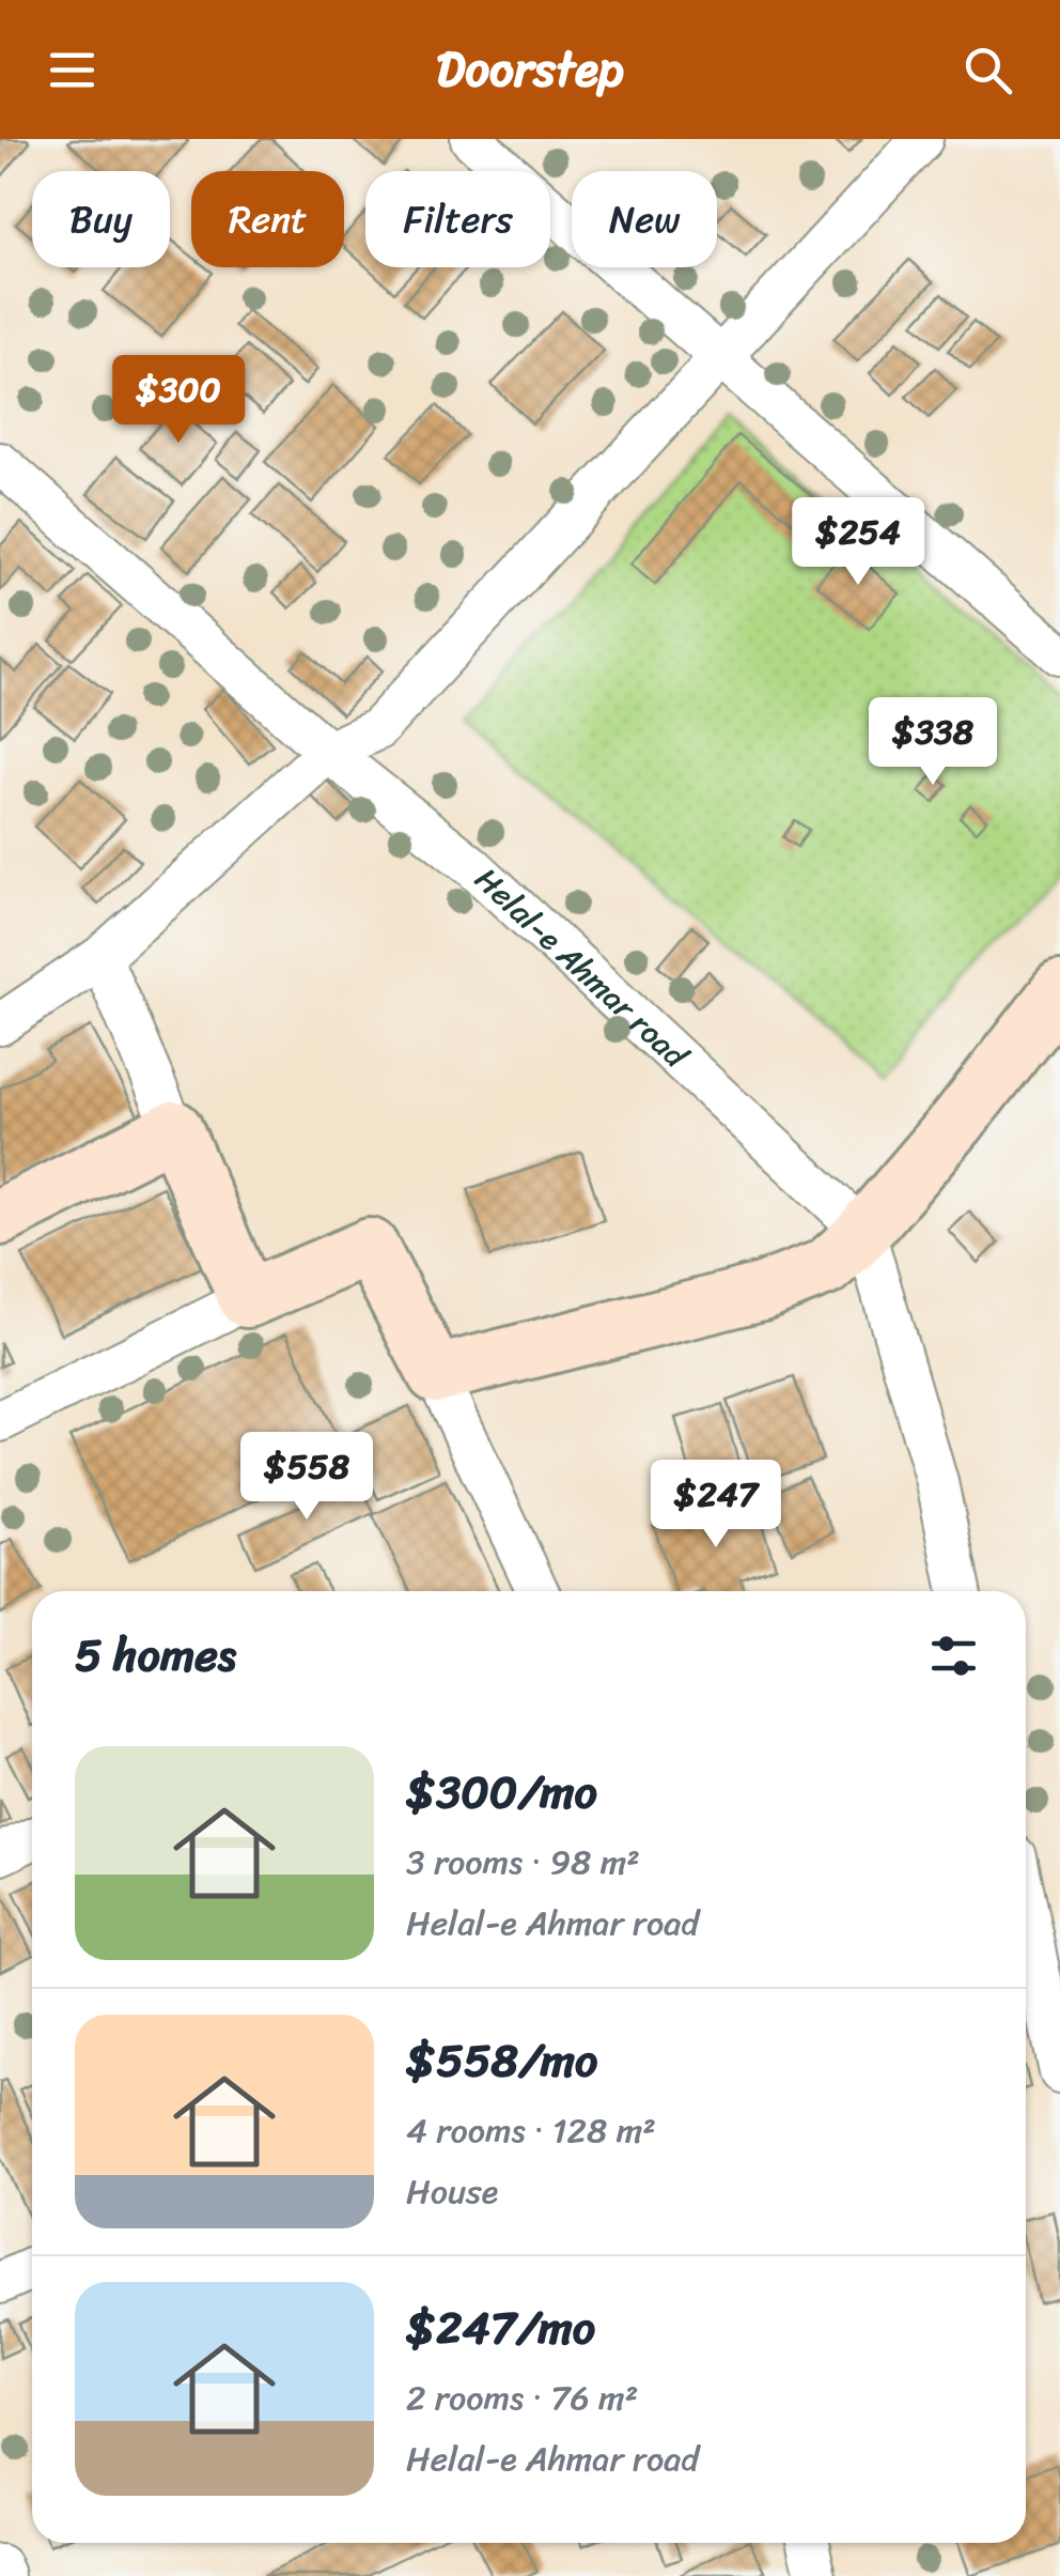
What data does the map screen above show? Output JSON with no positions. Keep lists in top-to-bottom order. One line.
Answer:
{"streets":{"street":["Helal-e Ahmar road"]},"page":{"header":"Doorstep","chip":["Buy","Rent","Filters","New"],"price":["$300","$254","$338","$558","$247"],"heading":"5 homes","list":[{"name":"$300/mo","note":"3 rooms · 98 m² · Helal-e Ahmar road"},{"name":"$558/mo","note":"4 rooms · 128 m² · House"},{"name":"$247/mo","note":"2 rooms · 76 m² · Helal-e Ahmar road"}]}}
